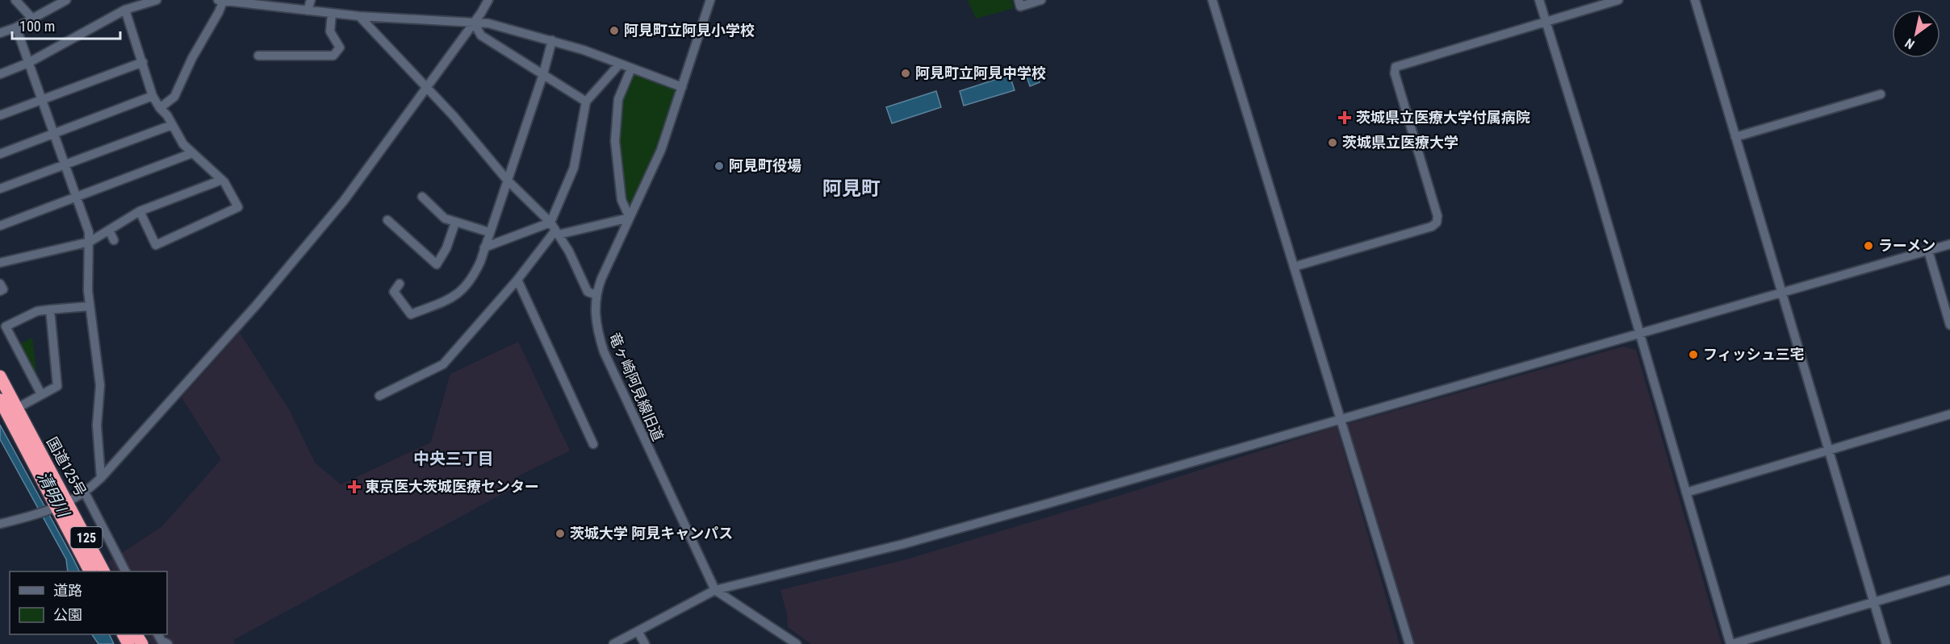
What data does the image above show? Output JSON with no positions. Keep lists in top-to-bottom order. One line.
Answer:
{"streets":{"highway":["国道125号","125"],"street":["竜ヶ崎阿見線旧道"]},"districts":["阿見町","中央三丁目"],"water":["清明川"],"places":{"other":["阿見町立阿見小学校","阿見町立阿見中学校","茨城県立医療大学","阿見町役場","ラーメン","フィッシュ三宅","茨城大学 阿見キャンパス"],"health":["茨城県立医療大学付属病院","東京医大茨城医療センター"]},"legend":["道路","公園"],"scale_bar":"100 m","north":"bottom left"}
